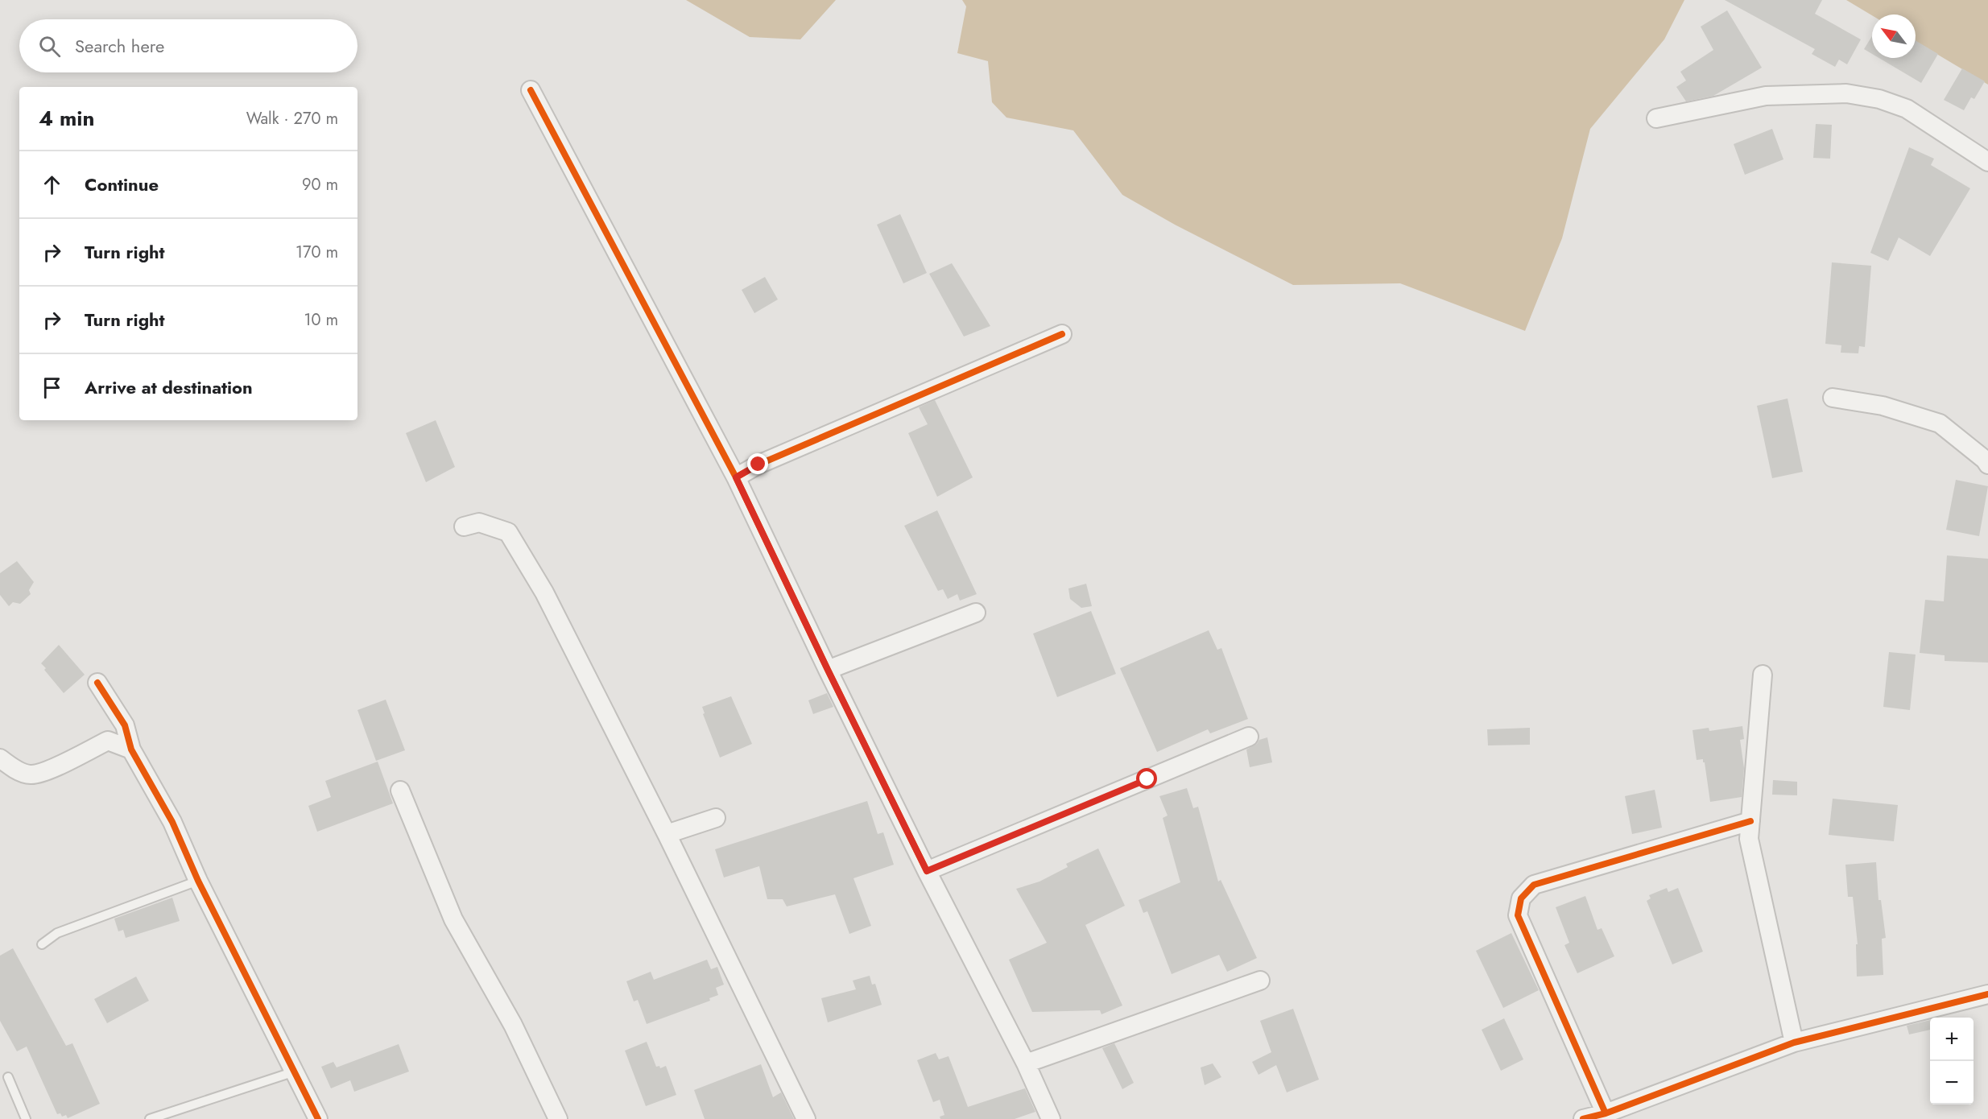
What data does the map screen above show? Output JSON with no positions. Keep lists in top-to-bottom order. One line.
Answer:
{"north":"top left","page":{"search":"Search here","heading":["4 min","Walk · 270 m"],"list":[["Continue","90 m"],["Turn right","170 m"],["Turn right","10 m"],"Arrive at destination"],"map_buttons":["+","−"]}}
